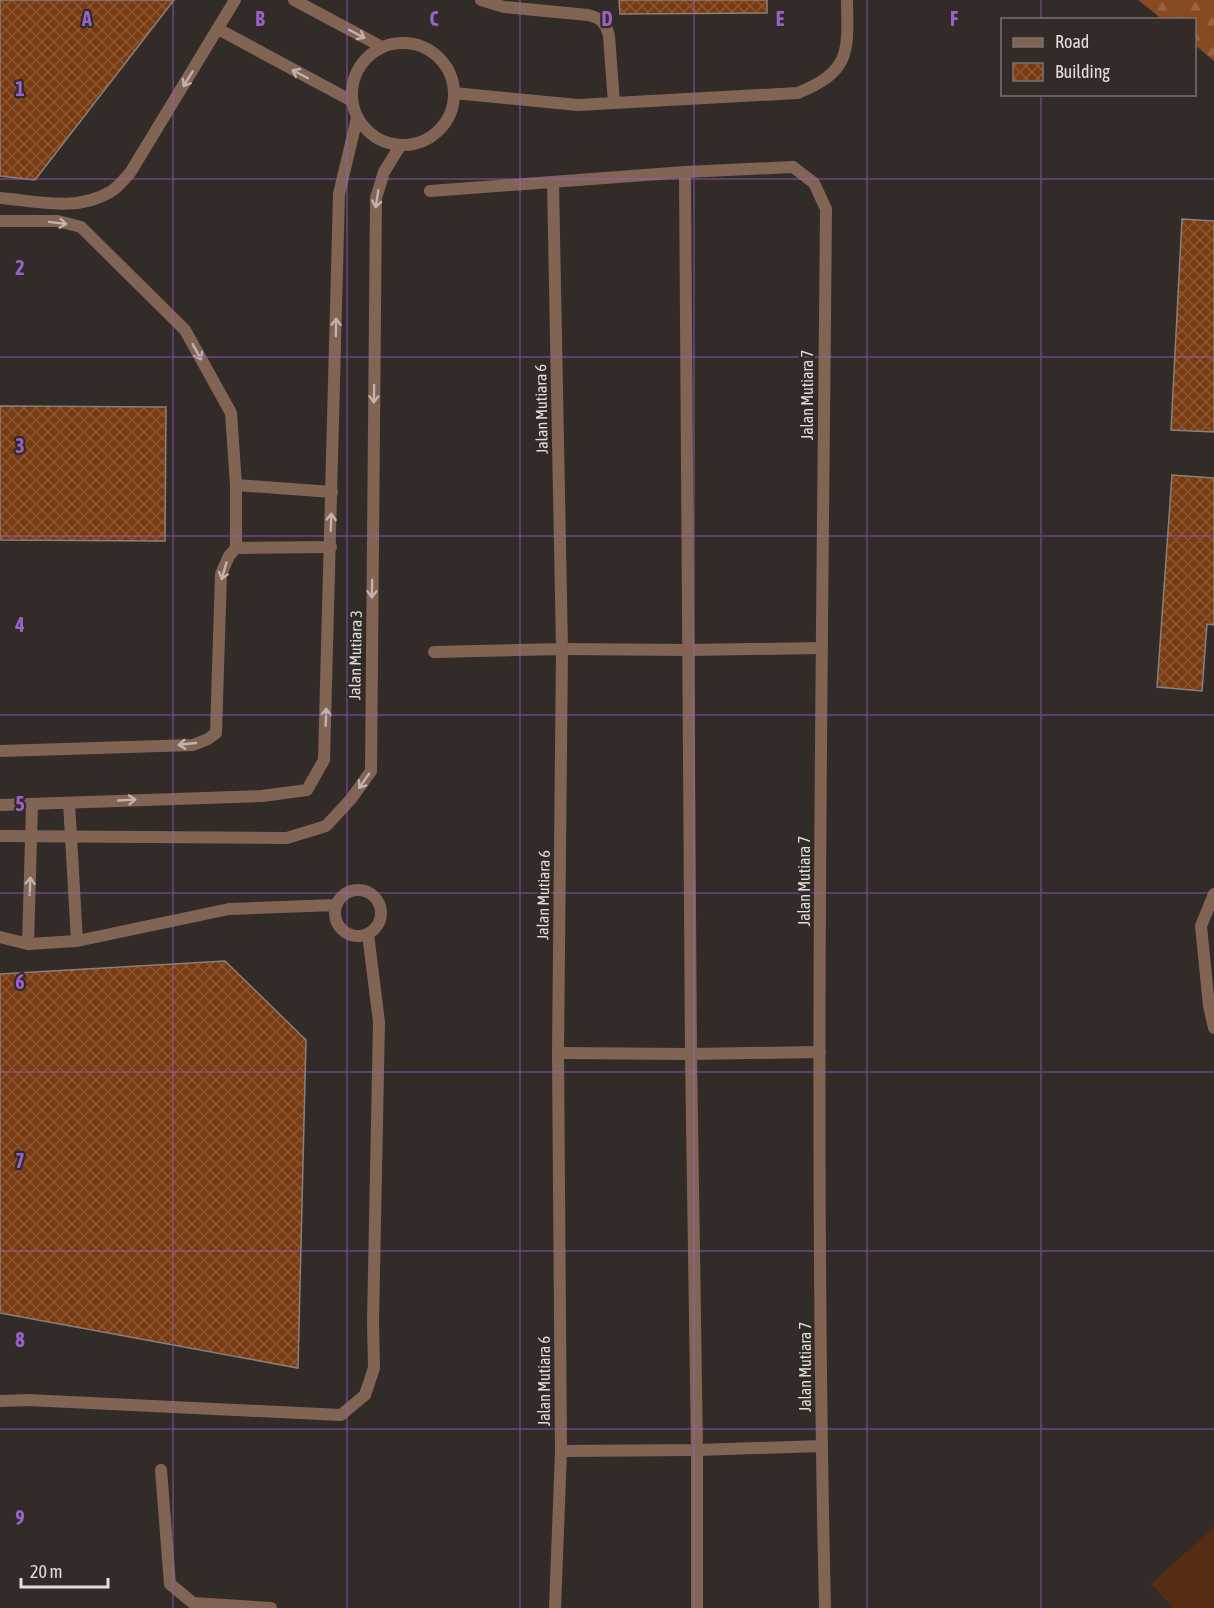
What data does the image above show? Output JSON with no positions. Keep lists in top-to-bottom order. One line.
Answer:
{"streets":{"street":["Jalan Mutiara 7","Jalan Mutiara 6","Jalan Mutiara 3"]},"legend":["Road","Building"],"scale_bar":"20 m","grid":{"columns":["A","B","C","D","E","F"],"rows":["1","2","3","4","5","6","7","8","9"]}}
